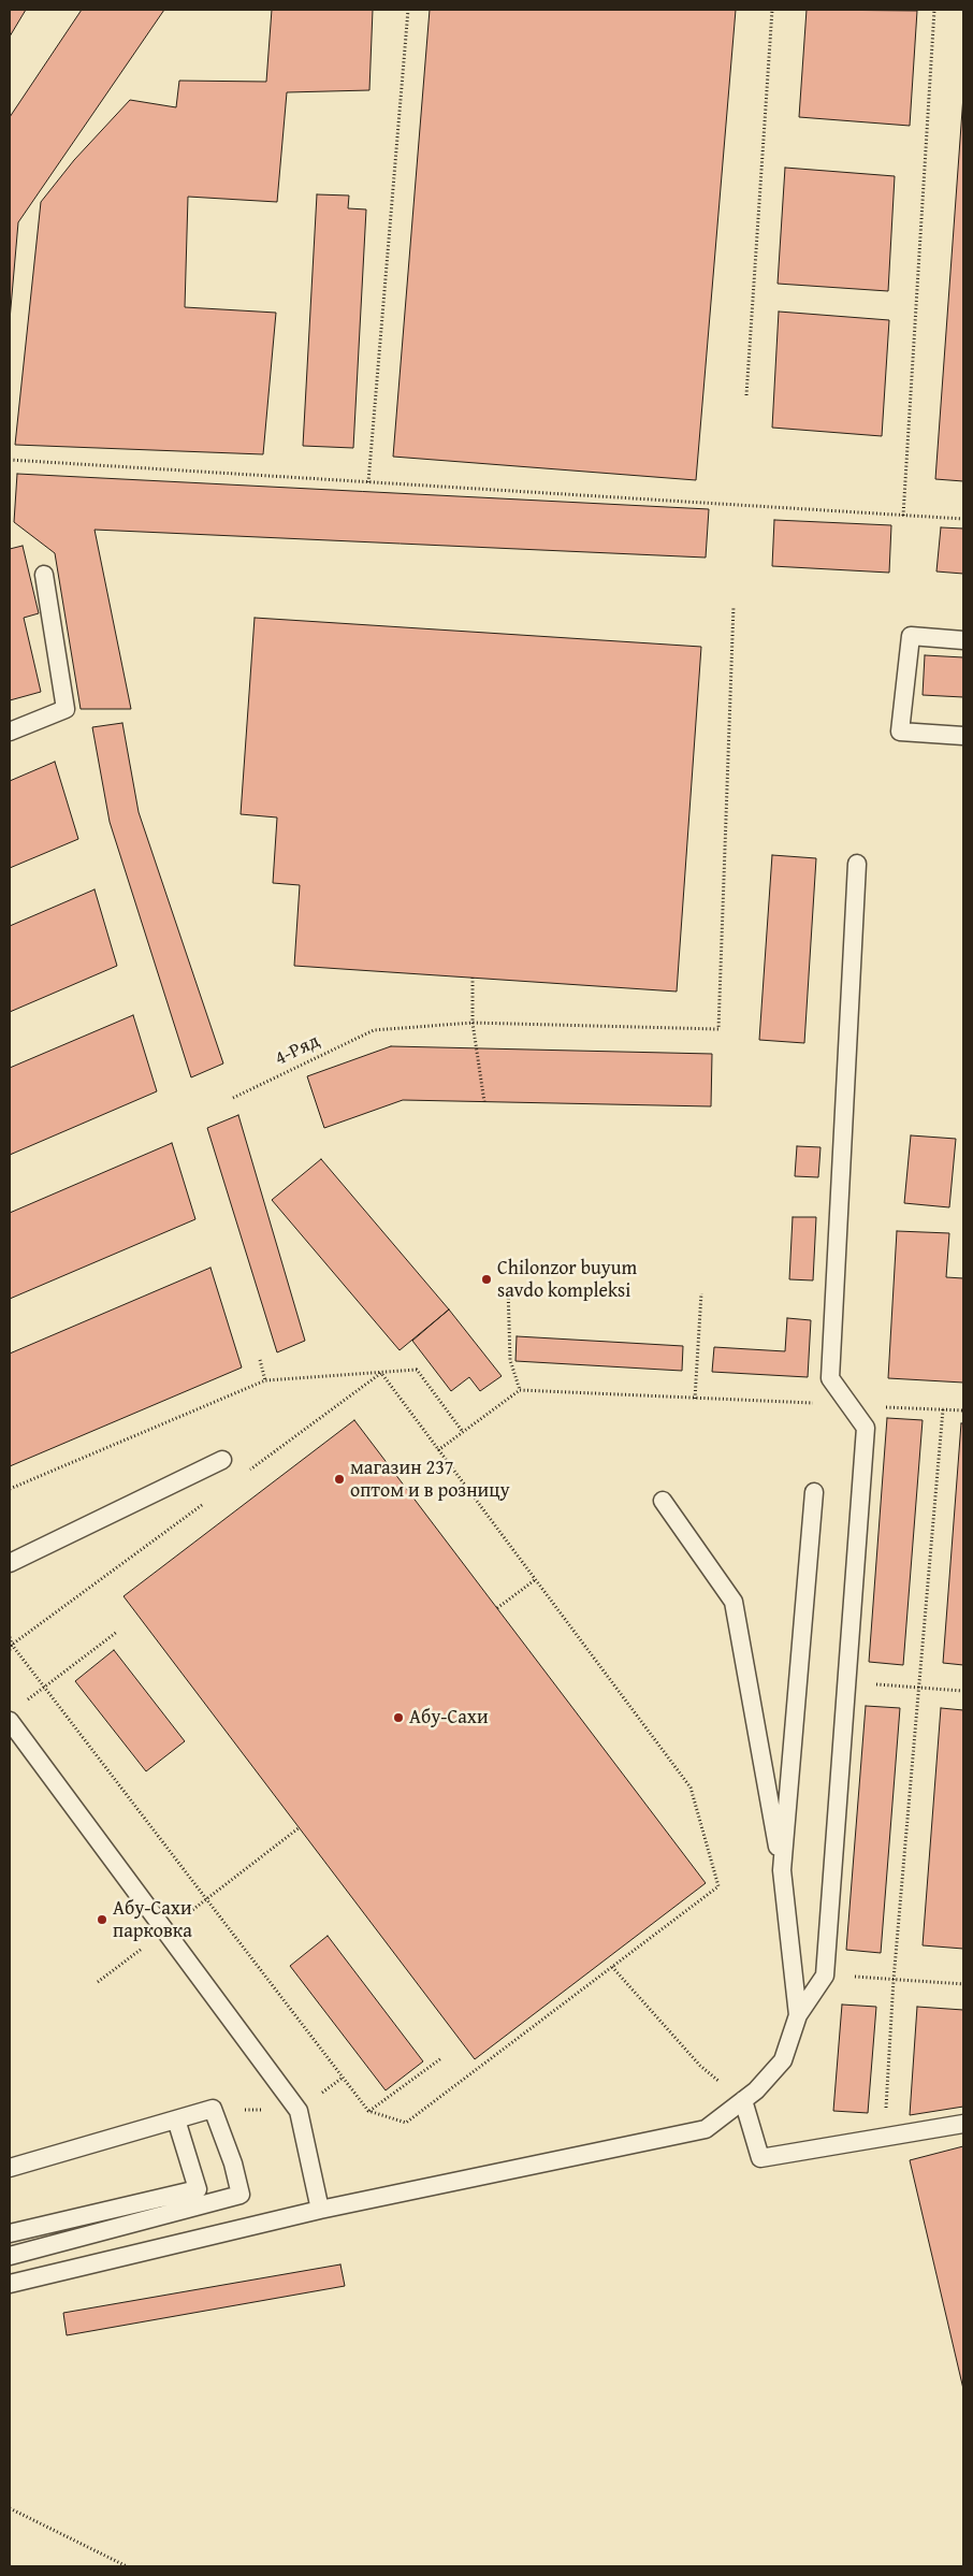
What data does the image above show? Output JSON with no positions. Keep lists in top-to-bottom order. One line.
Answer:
{"streets":{"path":["4-Ряд"]},"places":["Chilonzor buyum savdo kompleksi","магазин 237 оптом и в розницу","Абу-Сахи","Абу-Сахи парковка"]}
